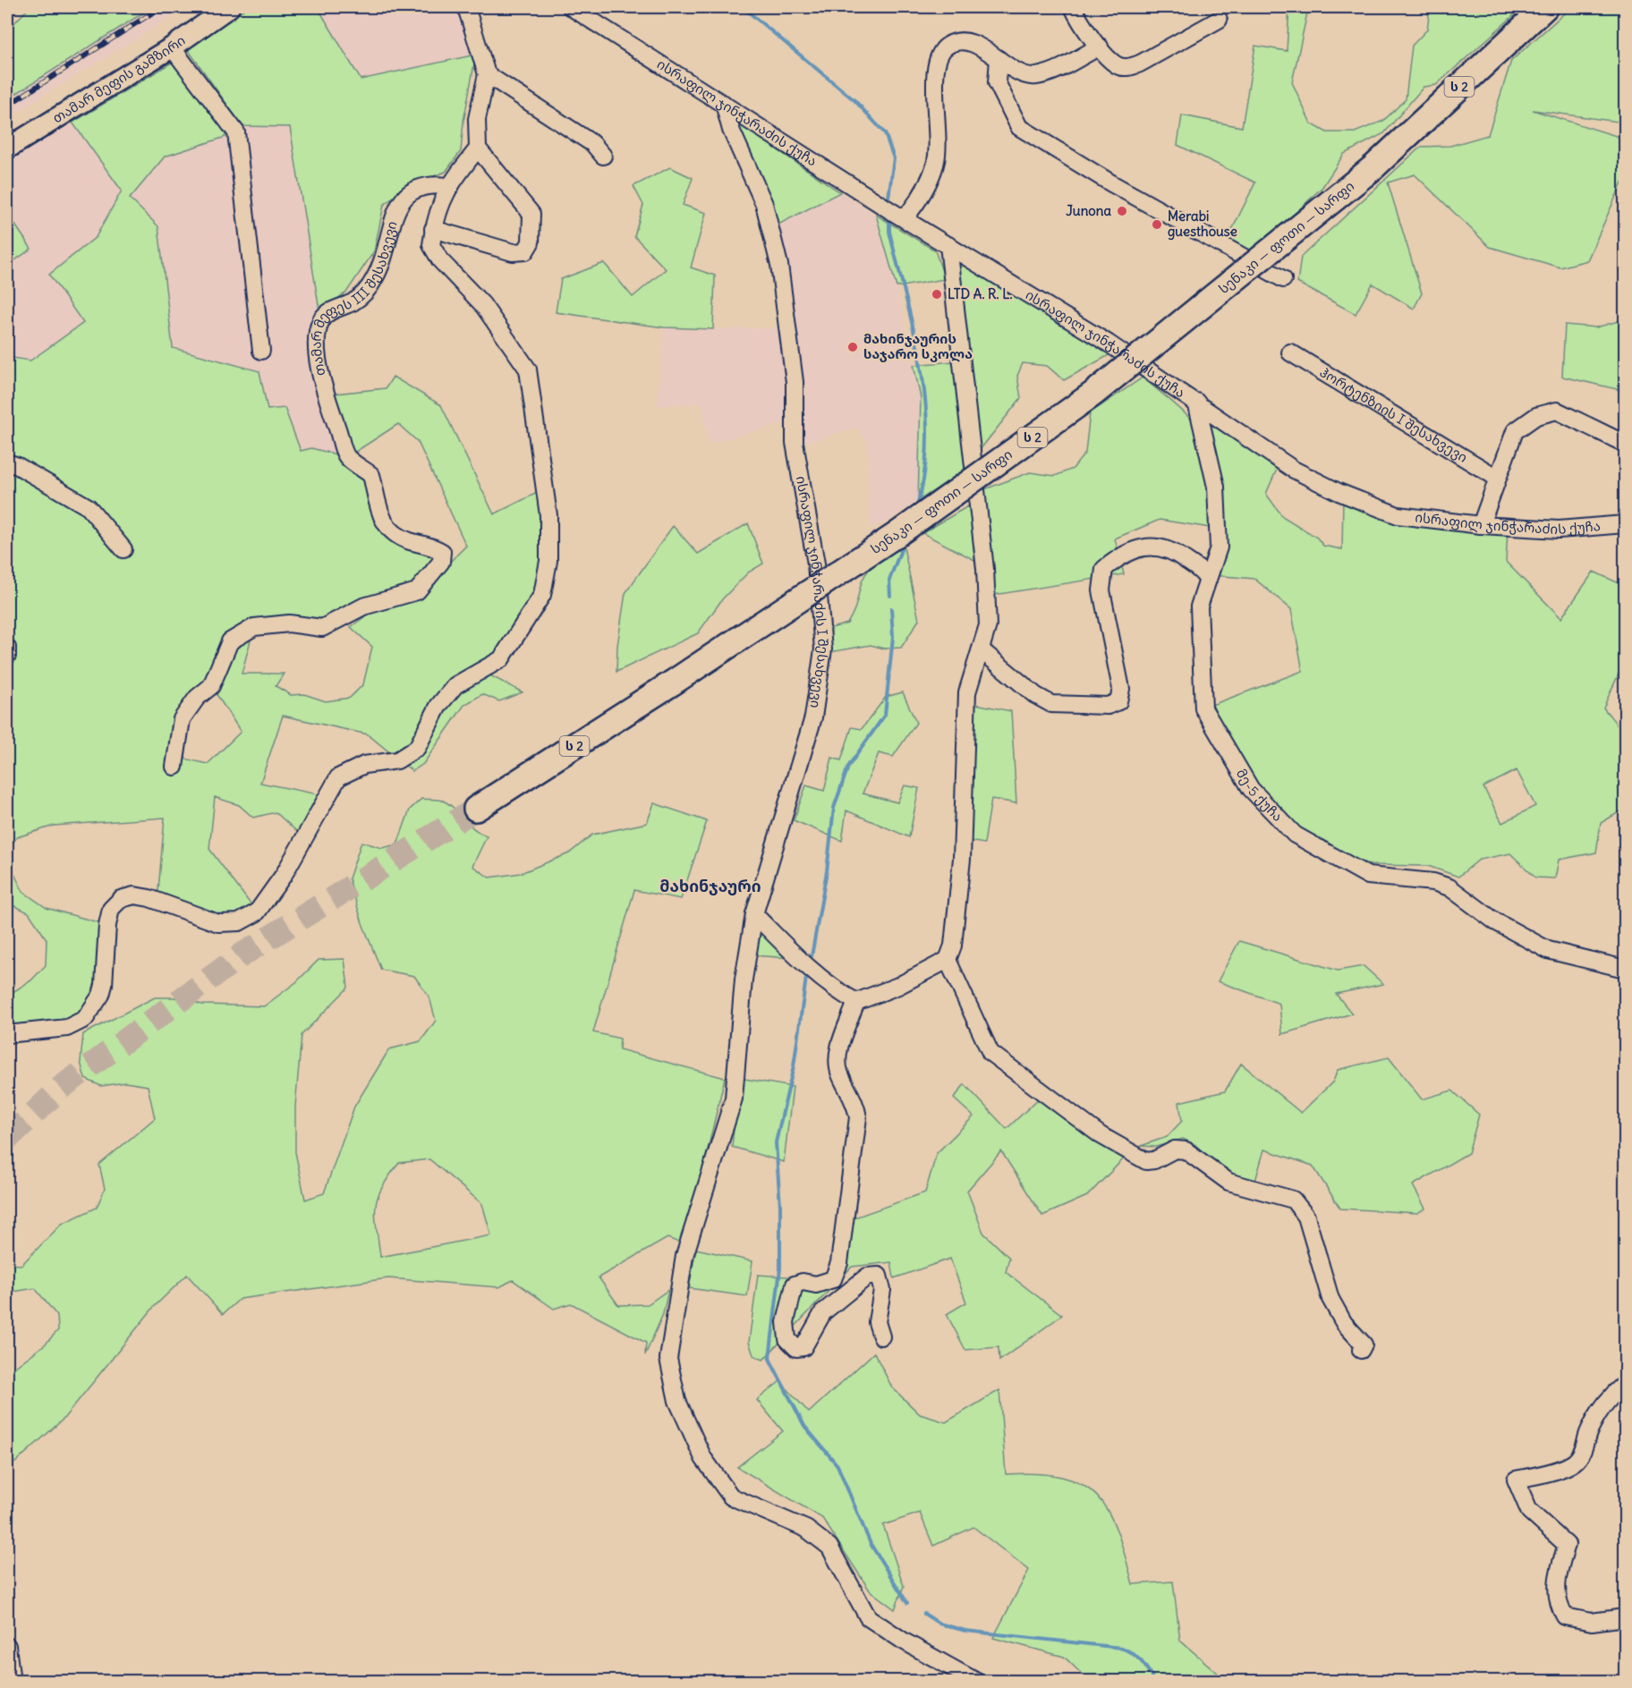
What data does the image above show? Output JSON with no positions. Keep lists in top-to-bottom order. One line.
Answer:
{"streets":{"highway":["ს 2","სენაკი — ფოთი — სარფი"],"main road":["თამარ მეფის გამზირი"],"street":["ისრაფილ ჯინჭარაძის ქუჩა","თამარ მეფეს III შესახვევი","ჰორტენზიის I შესახვევი","ისრაფილ ჯინჭარაძის I შესახვევი","მე-5 ქუჩა"]},"crossings":[["ისრაფილ ჯინჭარაძის ქუჩა","ისრაფილ ჯინჭარაძის I შესახვევი"],["ისრაფილ ჯინჭარაძის ქუჩა","მე-5 ქუჩა"]],"districts":["მახინჯაური"],"places":["Junona","Merabi guesthouse","LTD A. R. L.","მახინჯაურის საჯარო სკოლა"]}
